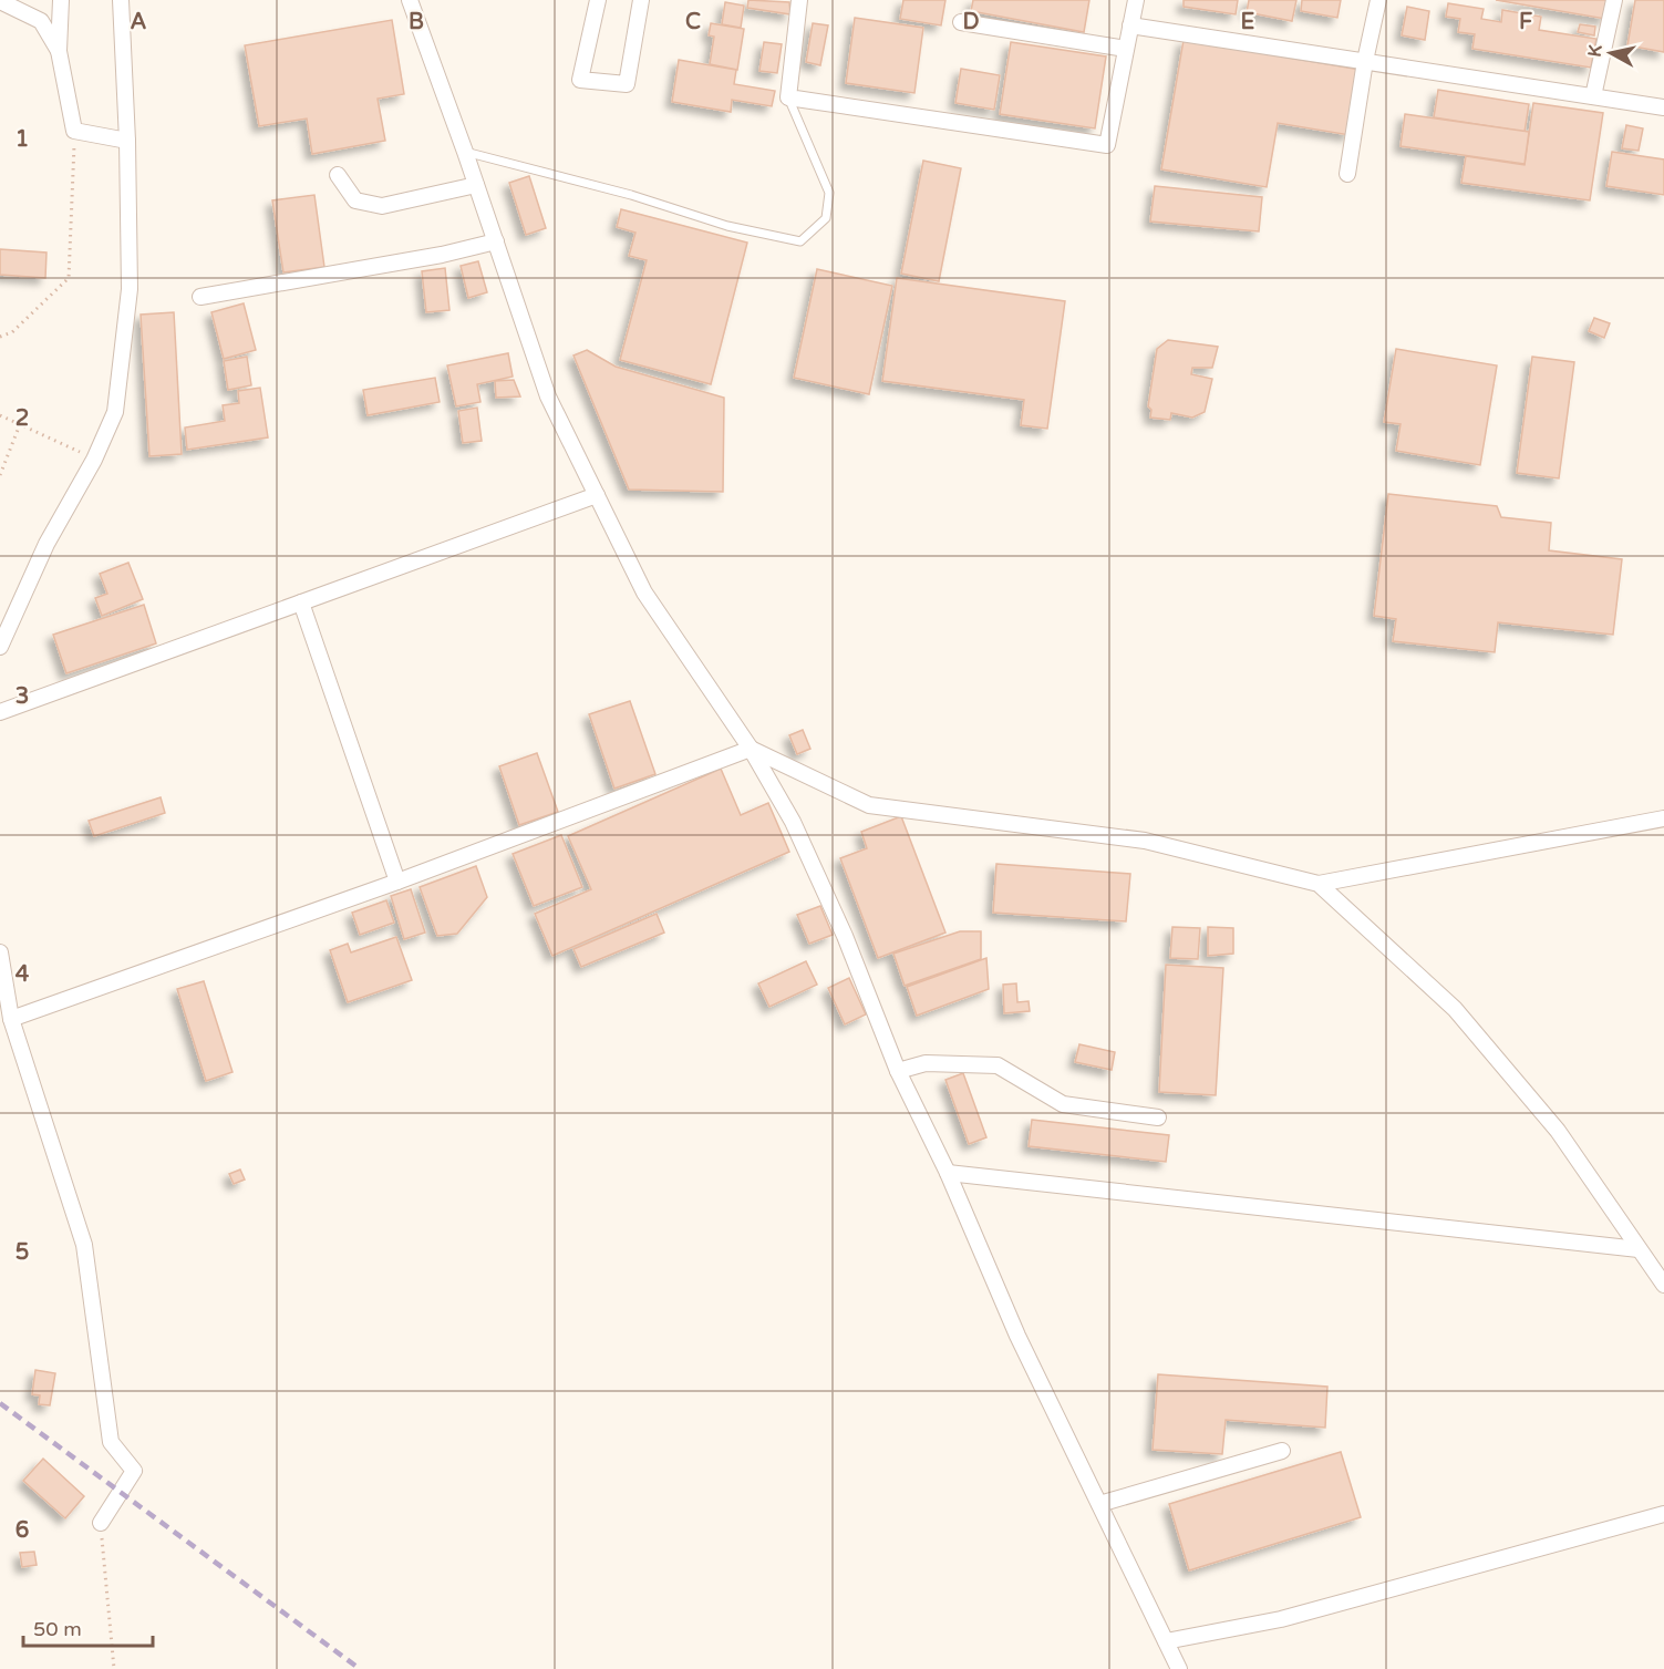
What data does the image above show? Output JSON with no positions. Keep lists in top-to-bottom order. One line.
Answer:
{"scale_bar":"50 m","north":"left","grid":{"columns":["A","B","C","D","E","F"],"rows":["1","2","3","4","5","6"]}}
